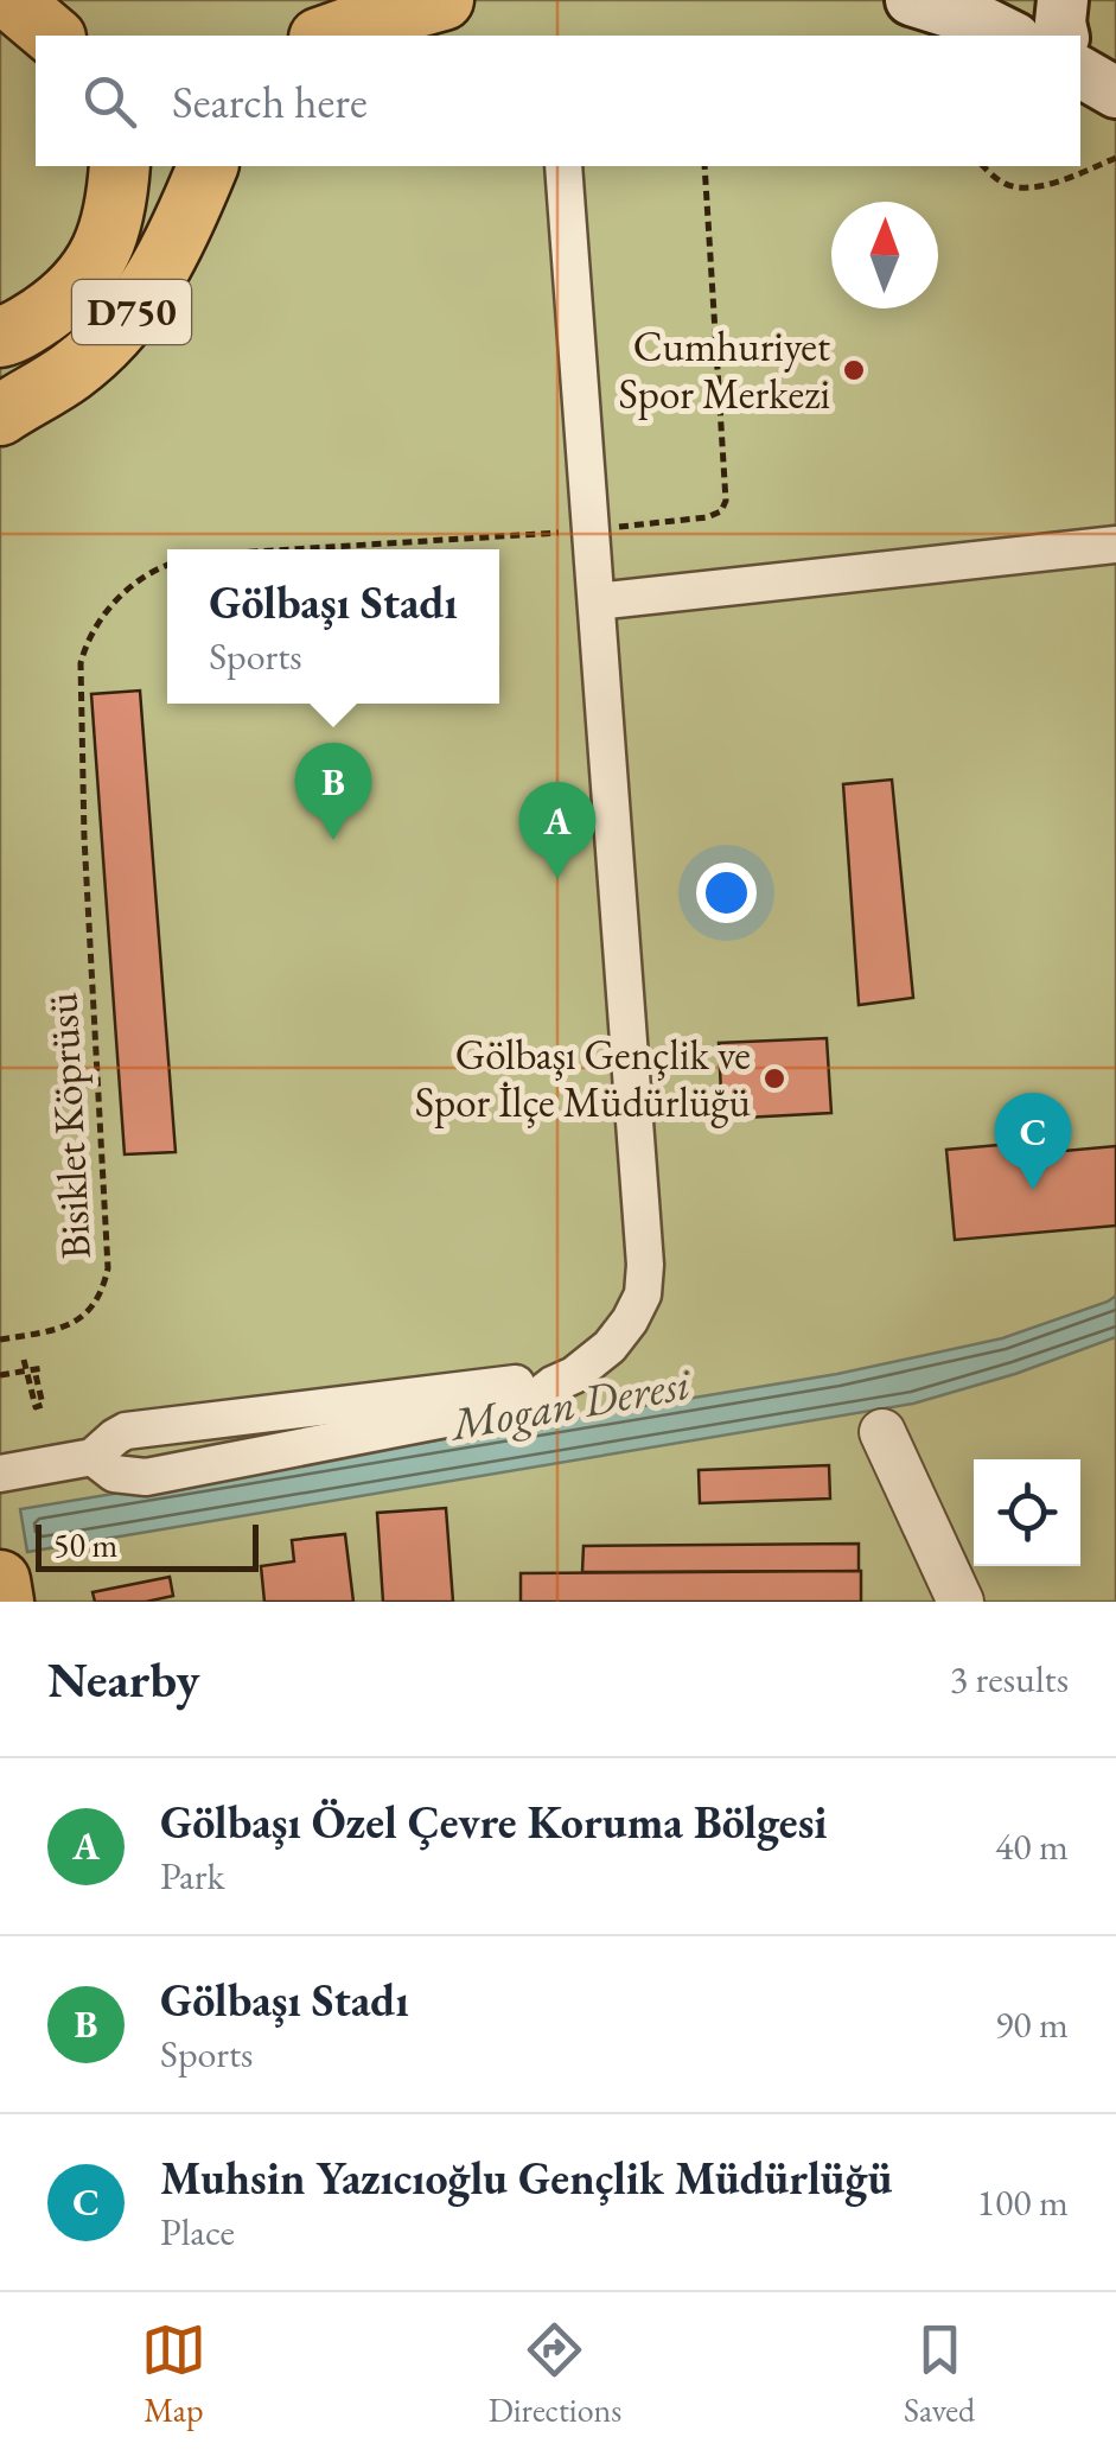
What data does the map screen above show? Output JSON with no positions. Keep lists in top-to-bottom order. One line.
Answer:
{"streets":{"highway":["D750"],"path":["Bisiklet Köprüsü"]},"water":["Mogan Deresi"],"places":["Cumhuriyet Spor Merkezi","Gölbaşı Gençlik ve Spor İlçe Müdürlüğü"],"scale_bar":"50 m","north":"top","page":{"search":"Search here","popup":["Gölbaşı Stadı","Sports"],"pins":["B","A","C"],"scale":"50 m","heading":["Nearby","3 results"],"list":[{"mark":"A","name":"Gölbaşı Özel Çevre Koruma Bölgesi","note":"Park","value":"40 m"},{"mark":"B","name":"Gölbaşı Stadı","note":"Sports","value":"90 m"},{"mark":"C","name":"Muhsin Yazıcıoğlu Gençlik Müdürlüğü","note":"Place","value":"100 m"}],"nav":["Map","Directions","Saved"]}}
